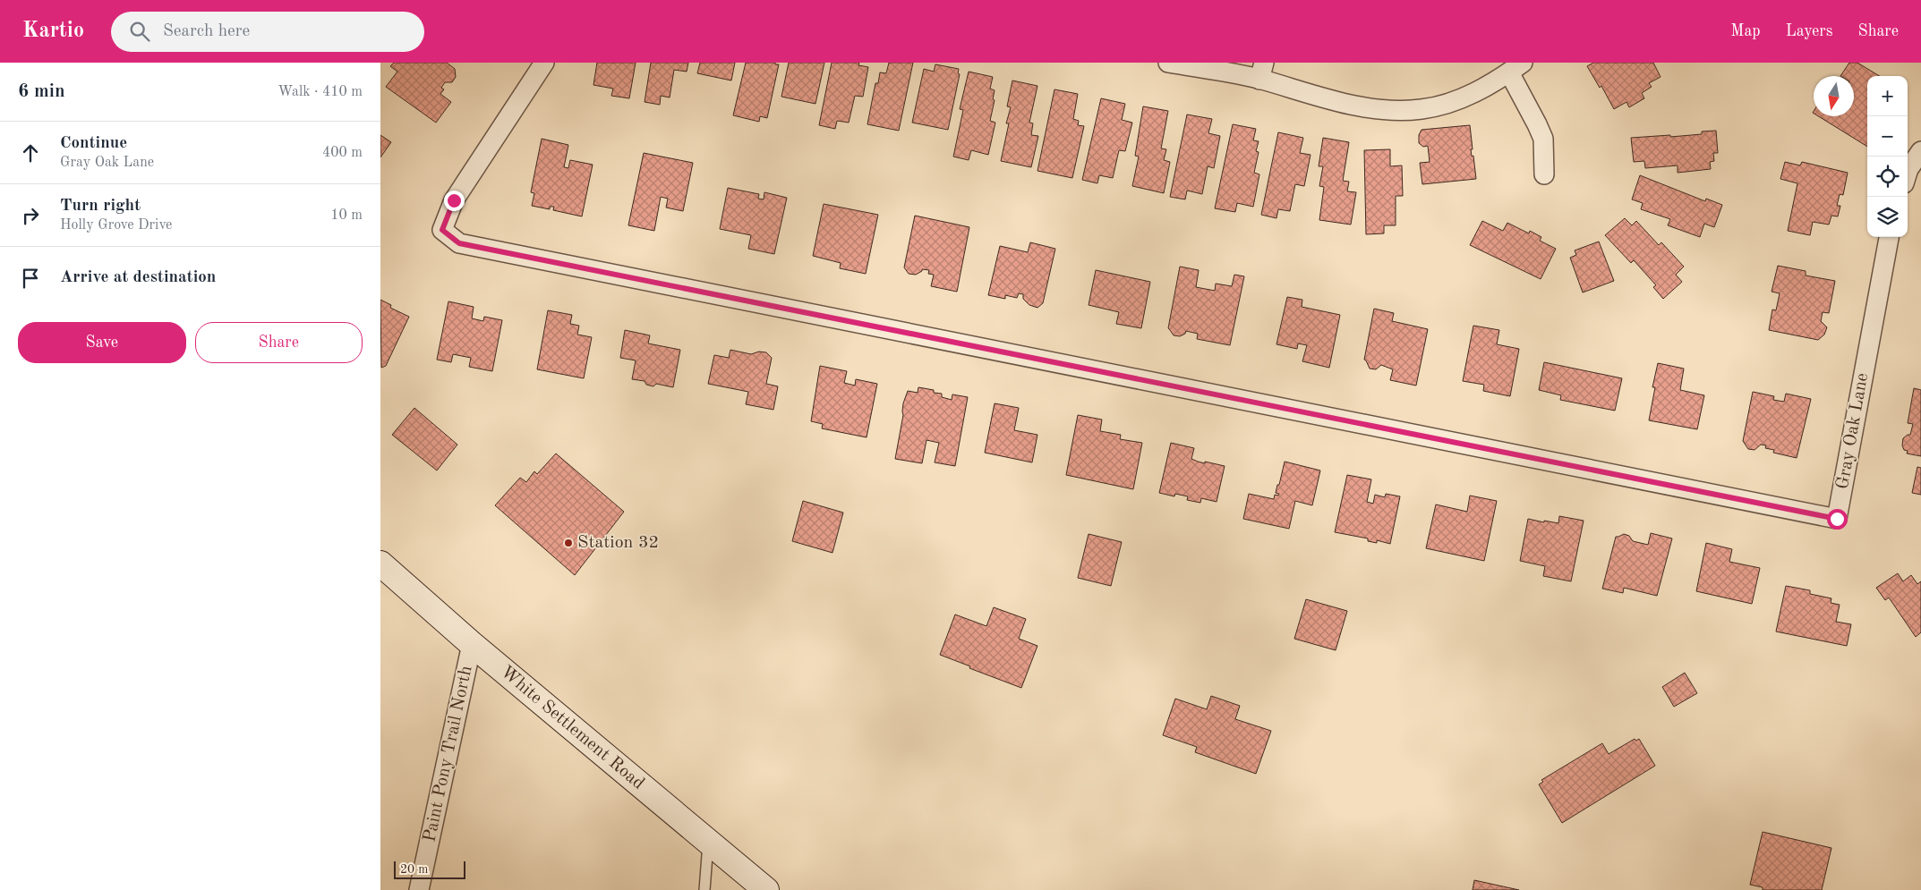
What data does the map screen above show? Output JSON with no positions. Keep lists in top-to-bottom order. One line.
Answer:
{"streets":{"main road":["White Settlement Road"],"street":["Gray Oak Lane","Paint Pony Trail North"]},"crossings":[["White Settlement Road","Paint Pony Trail North"]],"places":["Station 32"],"scale_bar":"20 m","north":"bottom","page":{"header":"Kartio","search":"Search here","nav":["Map","Layers","Share"],"heading":["6 min","Walk · 410 m"],"map_buttons":["+","−"],"list":[["Continue","Gray Oak Lane","400 m"],["Turn right","Holly Grove Drive","10 m"],"Arrive at destination"],"buttons":["Save","Share"],"scale":"20 m"}}
